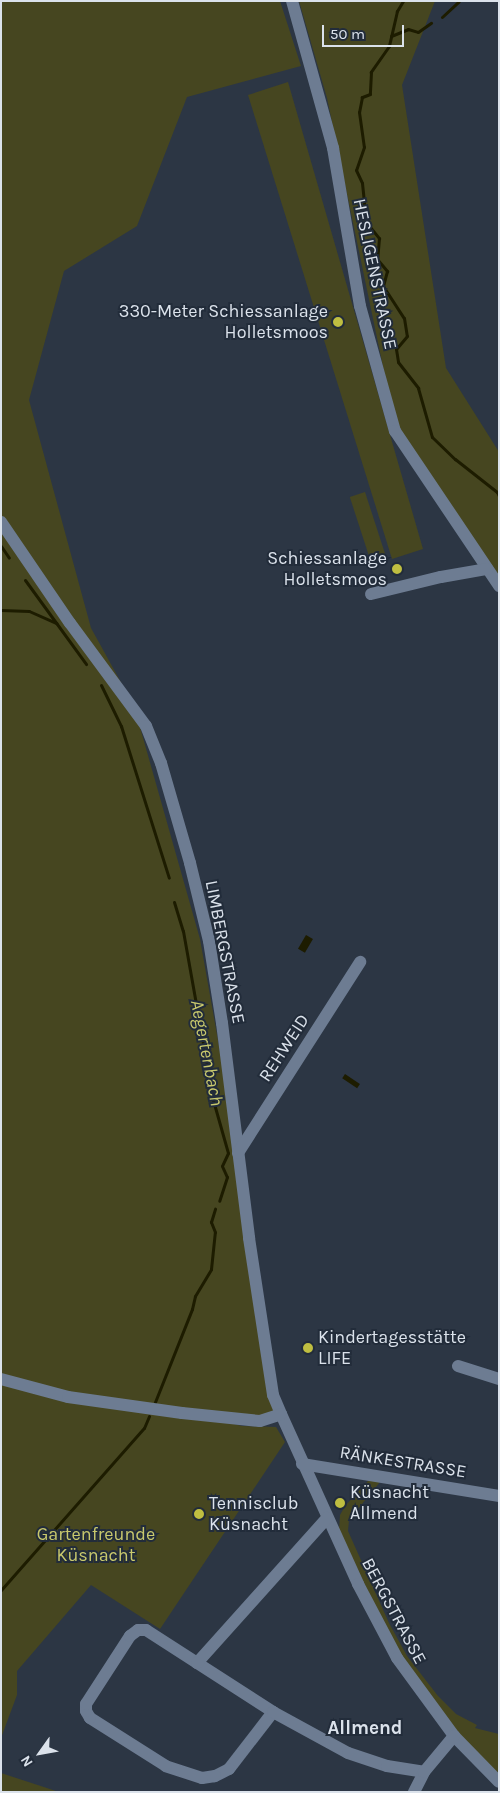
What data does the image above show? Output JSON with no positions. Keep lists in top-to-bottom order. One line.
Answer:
{"streets":{"street":["HESLIGENSTRASSE","LIMBERGSTRASSE","REHWEID","RÄNKESTRASSE","BERGSTRASSE"]},"crossings":[["LIMBERGSTRASSE","REHWEID"],["LIMBERGSTRASSE","BERGSTRASSE"],["RÄNKESTRASSE","BERGSTRASSE"]],"districts":["Allmend"],"water":["Aegertenbach"],"parks":["Gartenfreunde Küsnacht"],"places":["330-Meter Schiessanlage Holletsmoos","Schiessanlage Holletsmoos","Kindertagesstätte LIFE","Küsnacht Allmend","Tennisclub Küsnacht"],"scale_bar":"50 m","north":"bottom left"}
